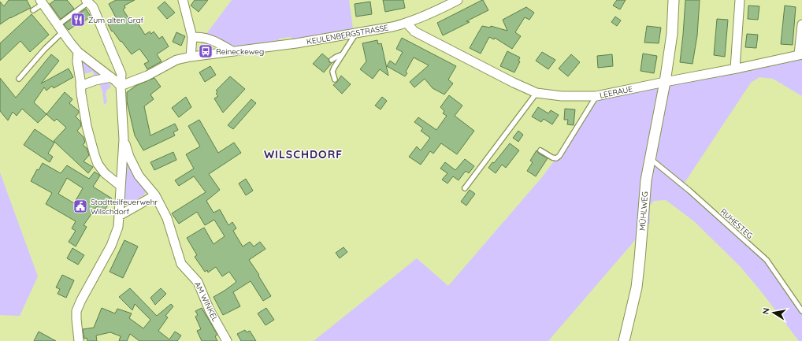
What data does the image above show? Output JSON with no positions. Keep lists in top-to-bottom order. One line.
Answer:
{"streets":{"street":["KEULENBERGSTRASSE","LEERAUE","MÜHLWEG","AM WINKEL"],"lane":["RUHESTEG"]},"crossings":[["KEULENBERGSTRASSE","LEERAUE"],["LEERAUE","MÜHLWEG"],["MÜHLWEG","RUHESTEG"]],"districts":["WILSCHDORF"],"places":{"restaurant":["Zum alten Graf"],"bus stop":["Reineckeweg"],"public building":["Stadtteilfeuerwehr Wilschdorf"]},"north":"left"}
